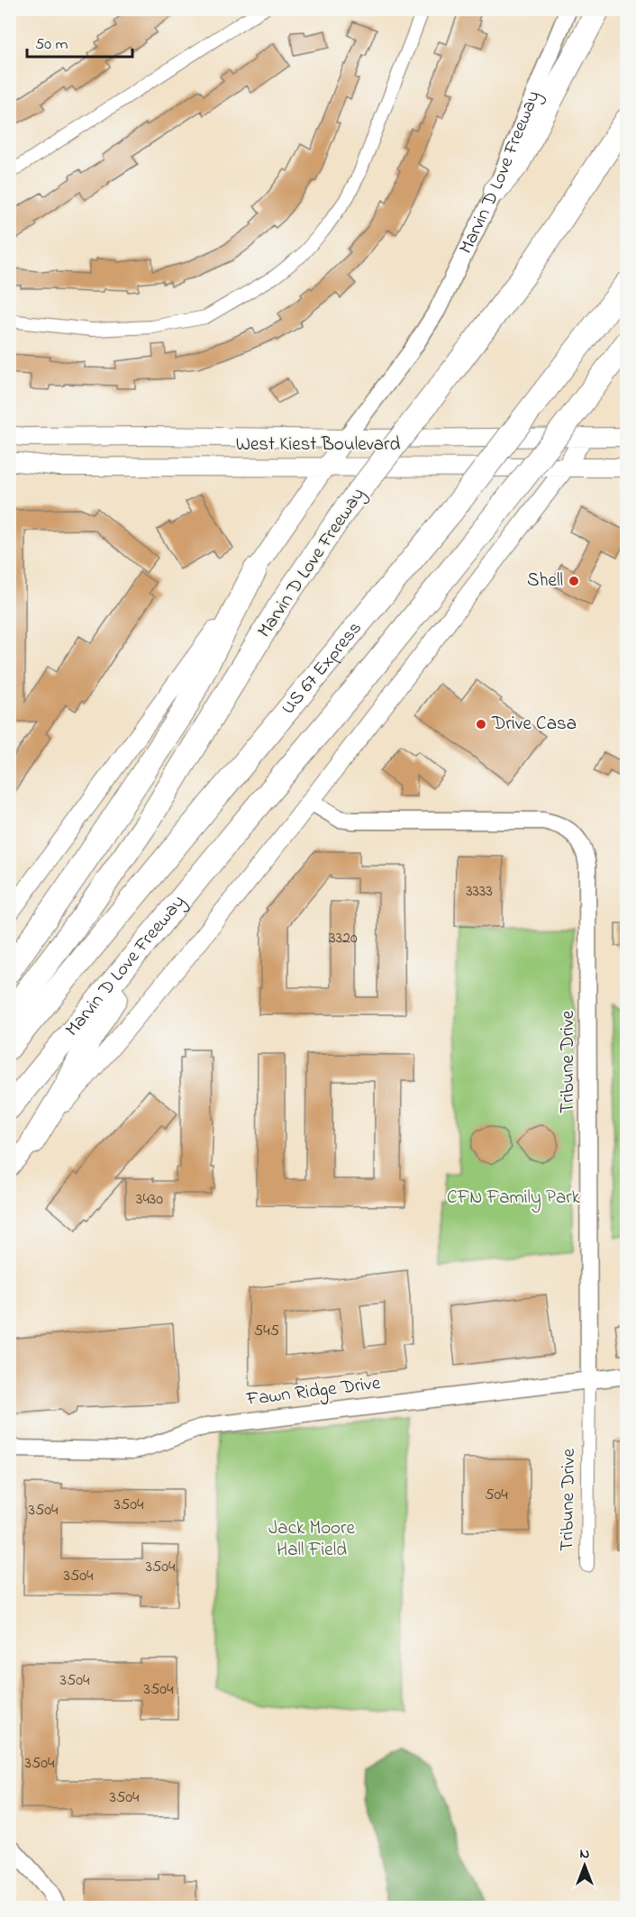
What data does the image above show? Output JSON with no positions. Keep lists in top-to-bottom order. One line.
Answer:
{"streets":{"highway":["Marvin D Love Freeway","US 67 Express"],"main road":["West Kiest Boulevard"],"street":["Tribune Drive","Fawn Ridge Drive"]},"crossings":[["Marvin D Love Freeway","West Kiest Boulevard"],["Tribune Drive","Fawn Ridge Drive"]],"parks":["CFN Family Park","Jack Moore Hall Field"],"places":["Shell","Drive Casa"],"house_numbers":["3333","3320","3430","545","504","3504","3504","3504","3504","3504","3504","3504","3504"],"scale_bar":"50 m","north":"top"}
